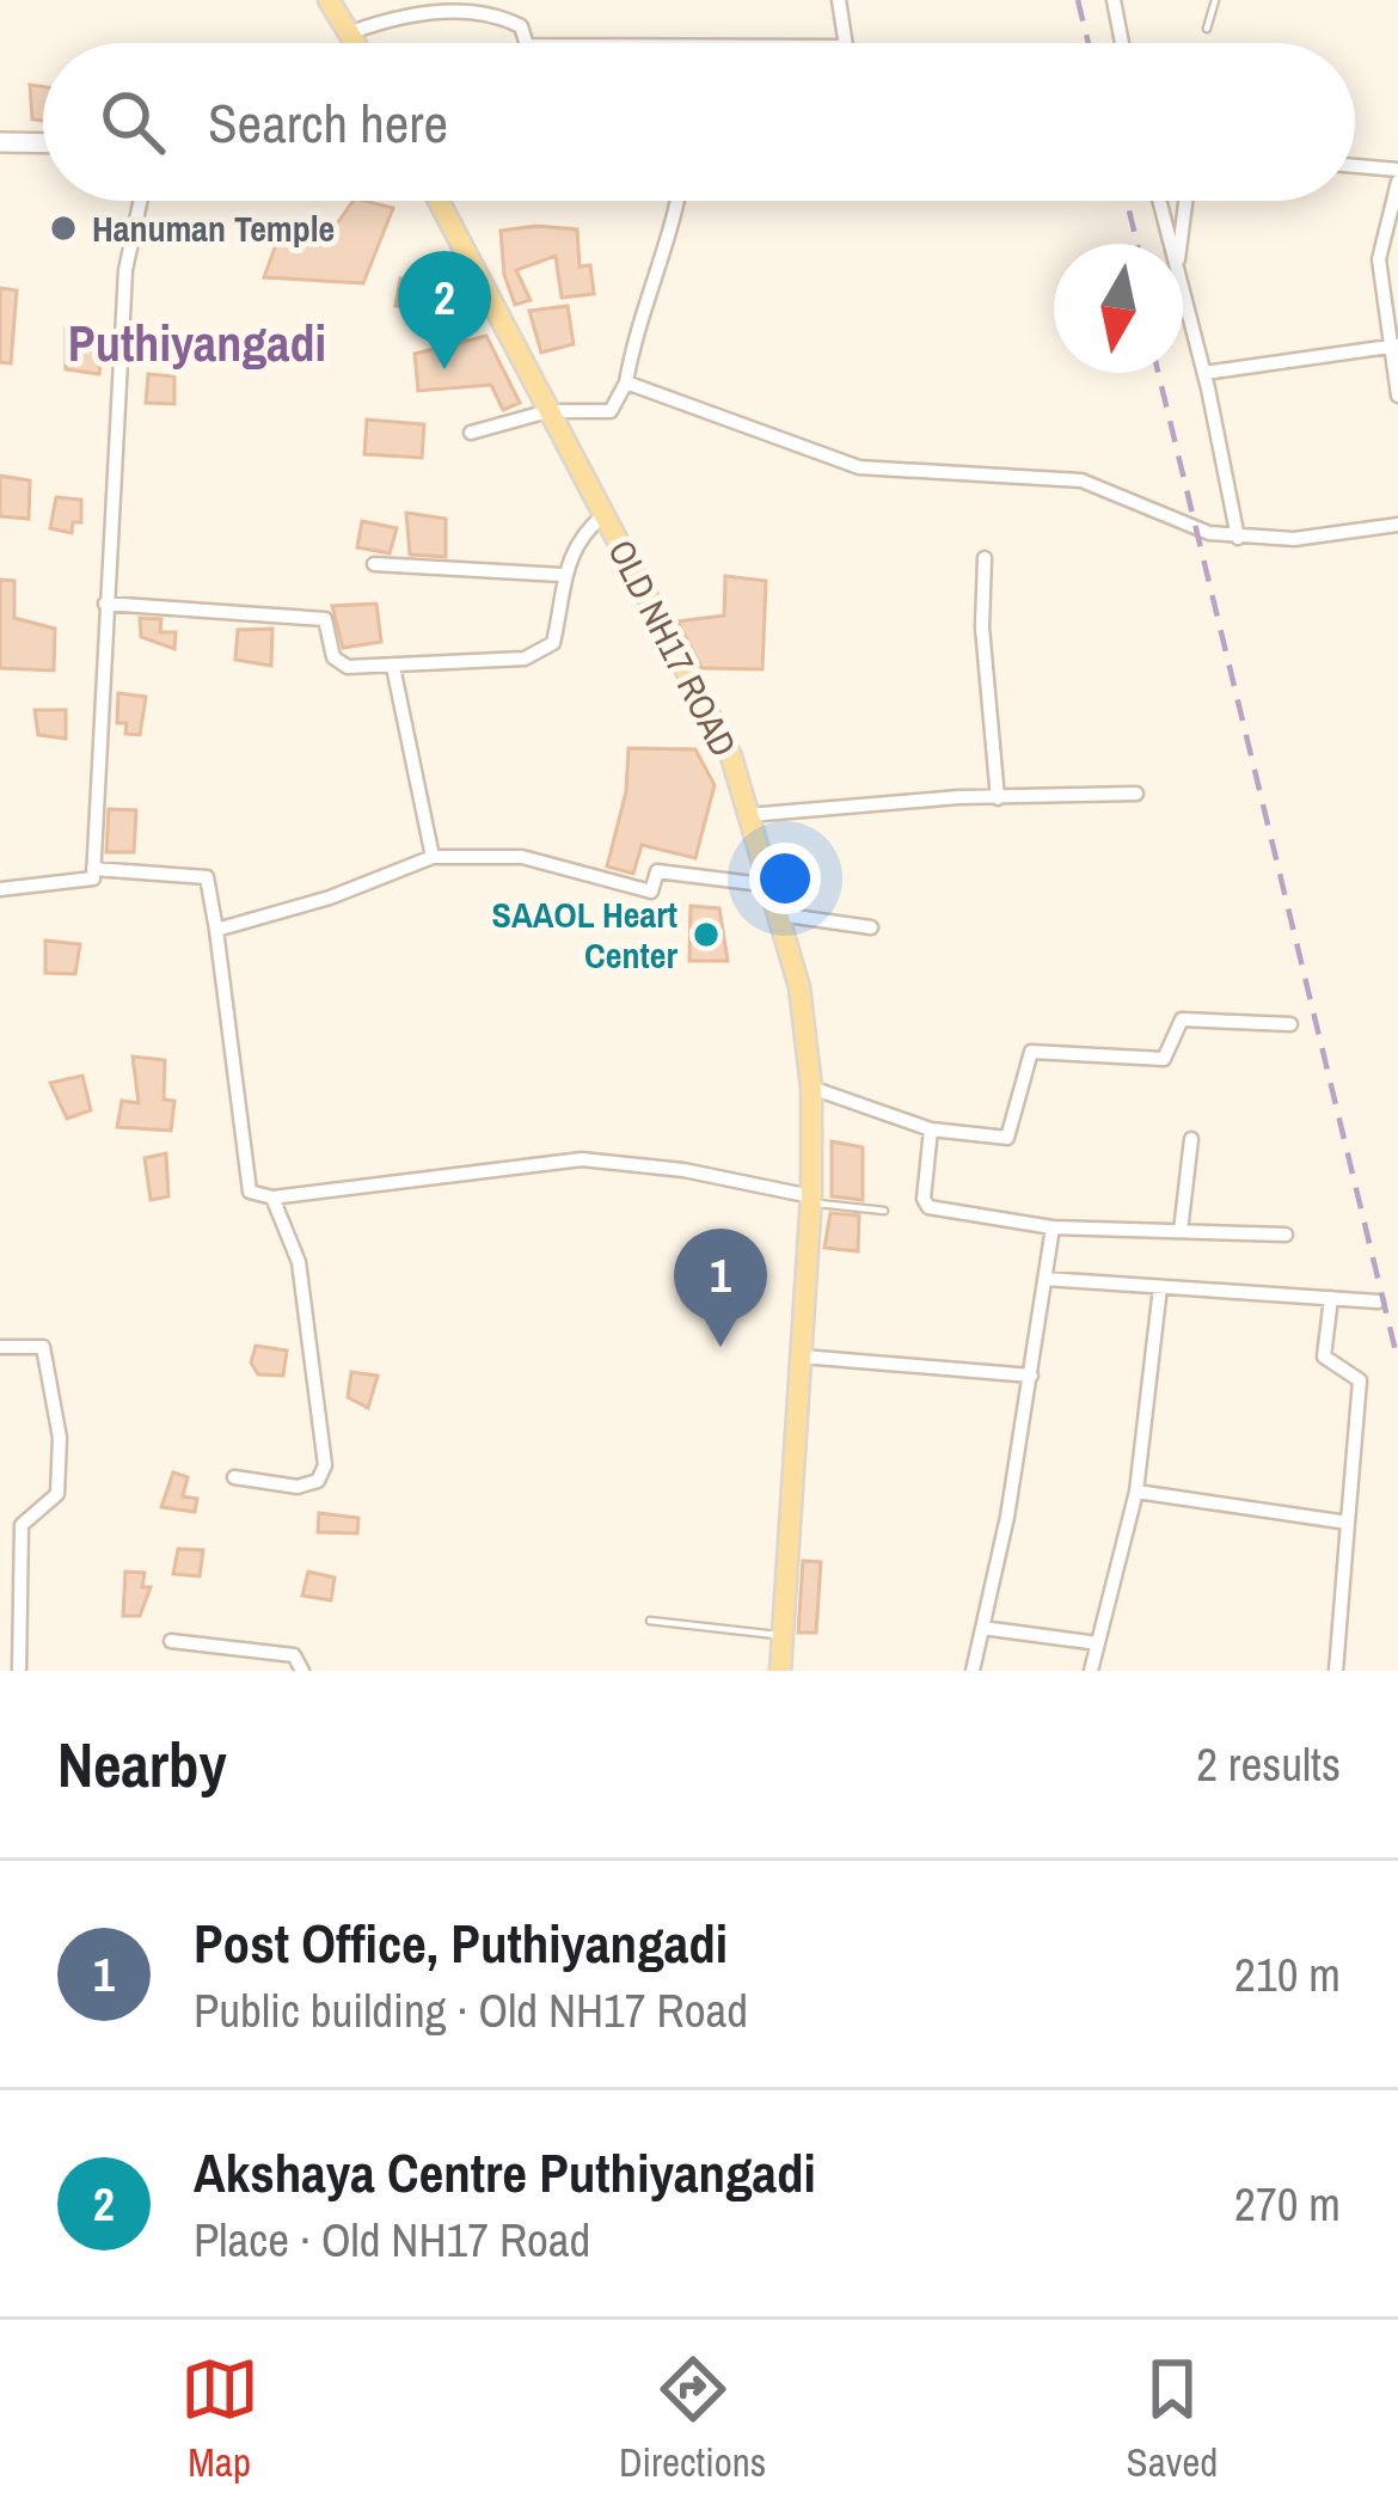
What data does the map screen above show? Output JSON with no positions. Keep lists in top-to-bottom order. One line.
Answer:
{"streets":{"main road":["OLD NH17 ROAD"]},"districts":["Puthiyangadi"],"places":["Hanuman Temple","SAAOL Heart Center"],"north":"bottom","page":{"search":"Search here","pins":["2","1"],"heading":["Nearby","2 results"],"list":[{"mark":"1","name":"Post Office, Puthiyangadi","note":"Public building · Old NH17 Road","value":"210 m"},{"mark":"2","name":"Akshaya Centre Puthiyangadi","note":"Place · Old NH17 Road","value":"270 m"}],"nav":["Map","Directions","Saved"]}}
